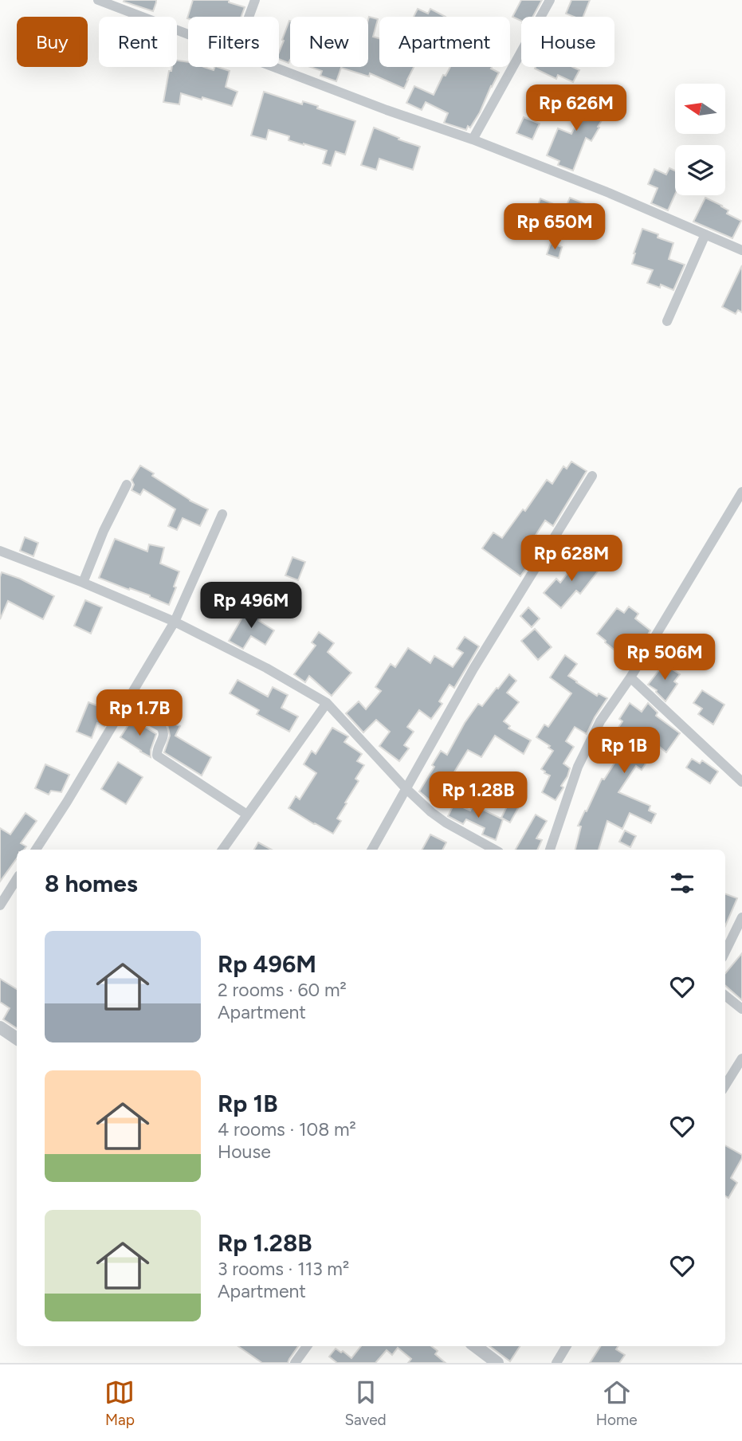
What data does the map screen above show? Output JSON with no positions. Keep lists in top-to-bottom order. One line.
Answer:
{"north":"left","page":{"chip":["Buy","Rent","Filters","New","Apartment","House"],"price":["Rp 626M","Rp 650M","Rp 628M","Rp 496M","Rp 506M","Rp 1.7B","Rp 1B","Rp 1.28B"],"heading":"8 homes","list":[{"name":"Rp 496M","note":"2 rooms · 60 m² · Apartment"},{"name":"Rp 1B","note":"4 rooms · 108 m² · House"},{"name":"Rp 1.28B","note":"3 rooms · 113 m² · Apartment"}],"tabs":["Map","Saved","Home"]}}
